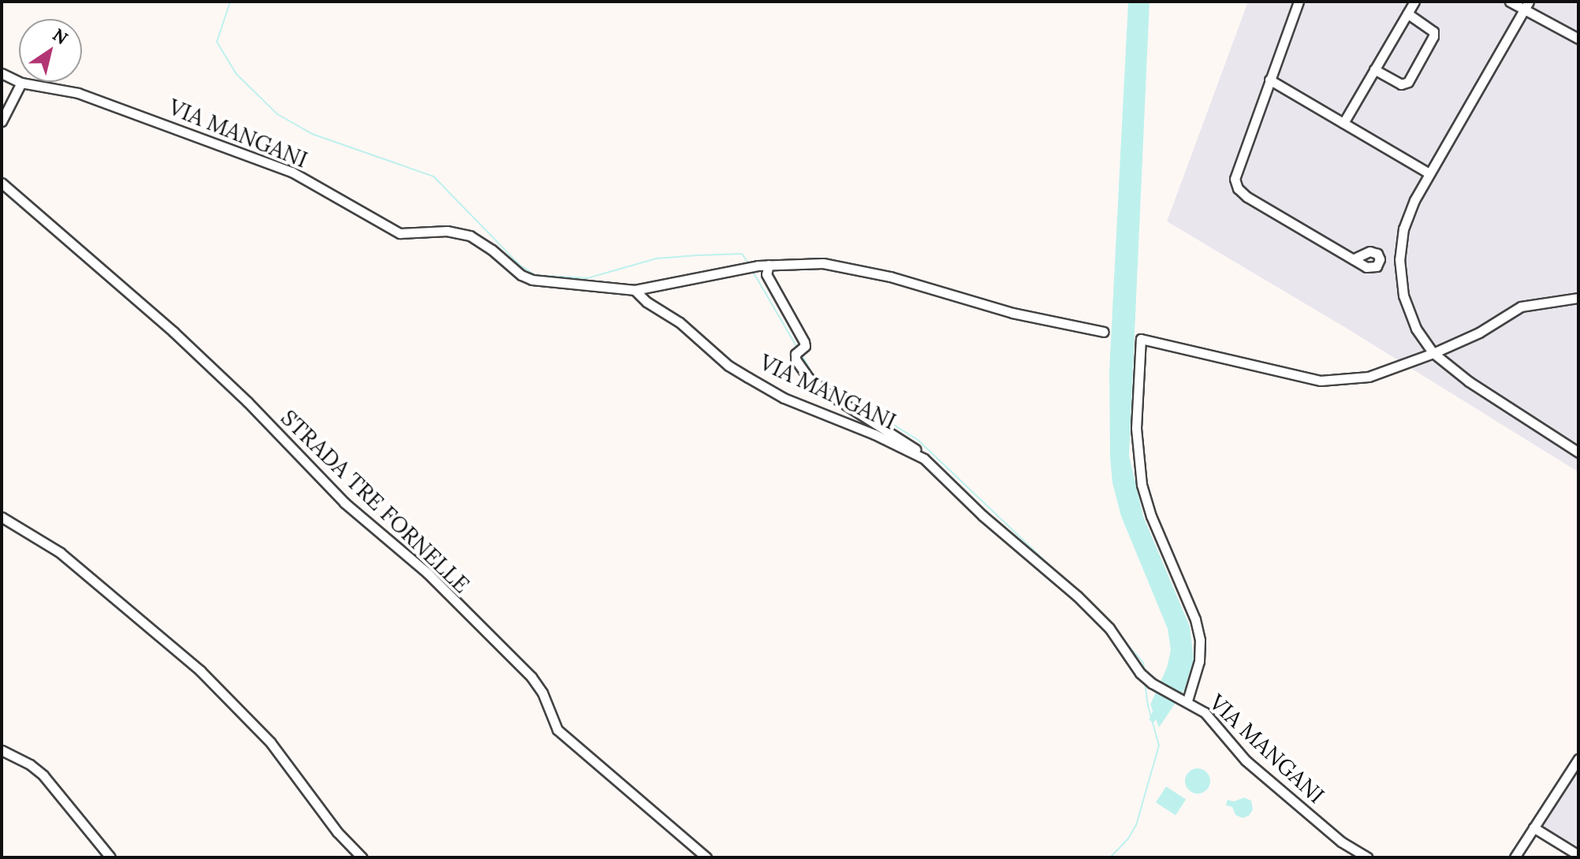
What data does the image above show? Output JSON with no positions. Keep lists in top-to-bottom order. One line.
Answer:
{"streets":{"street":["VIA MANGANI","STRADA TRE FORNELLE"]},"north":"top right"}
